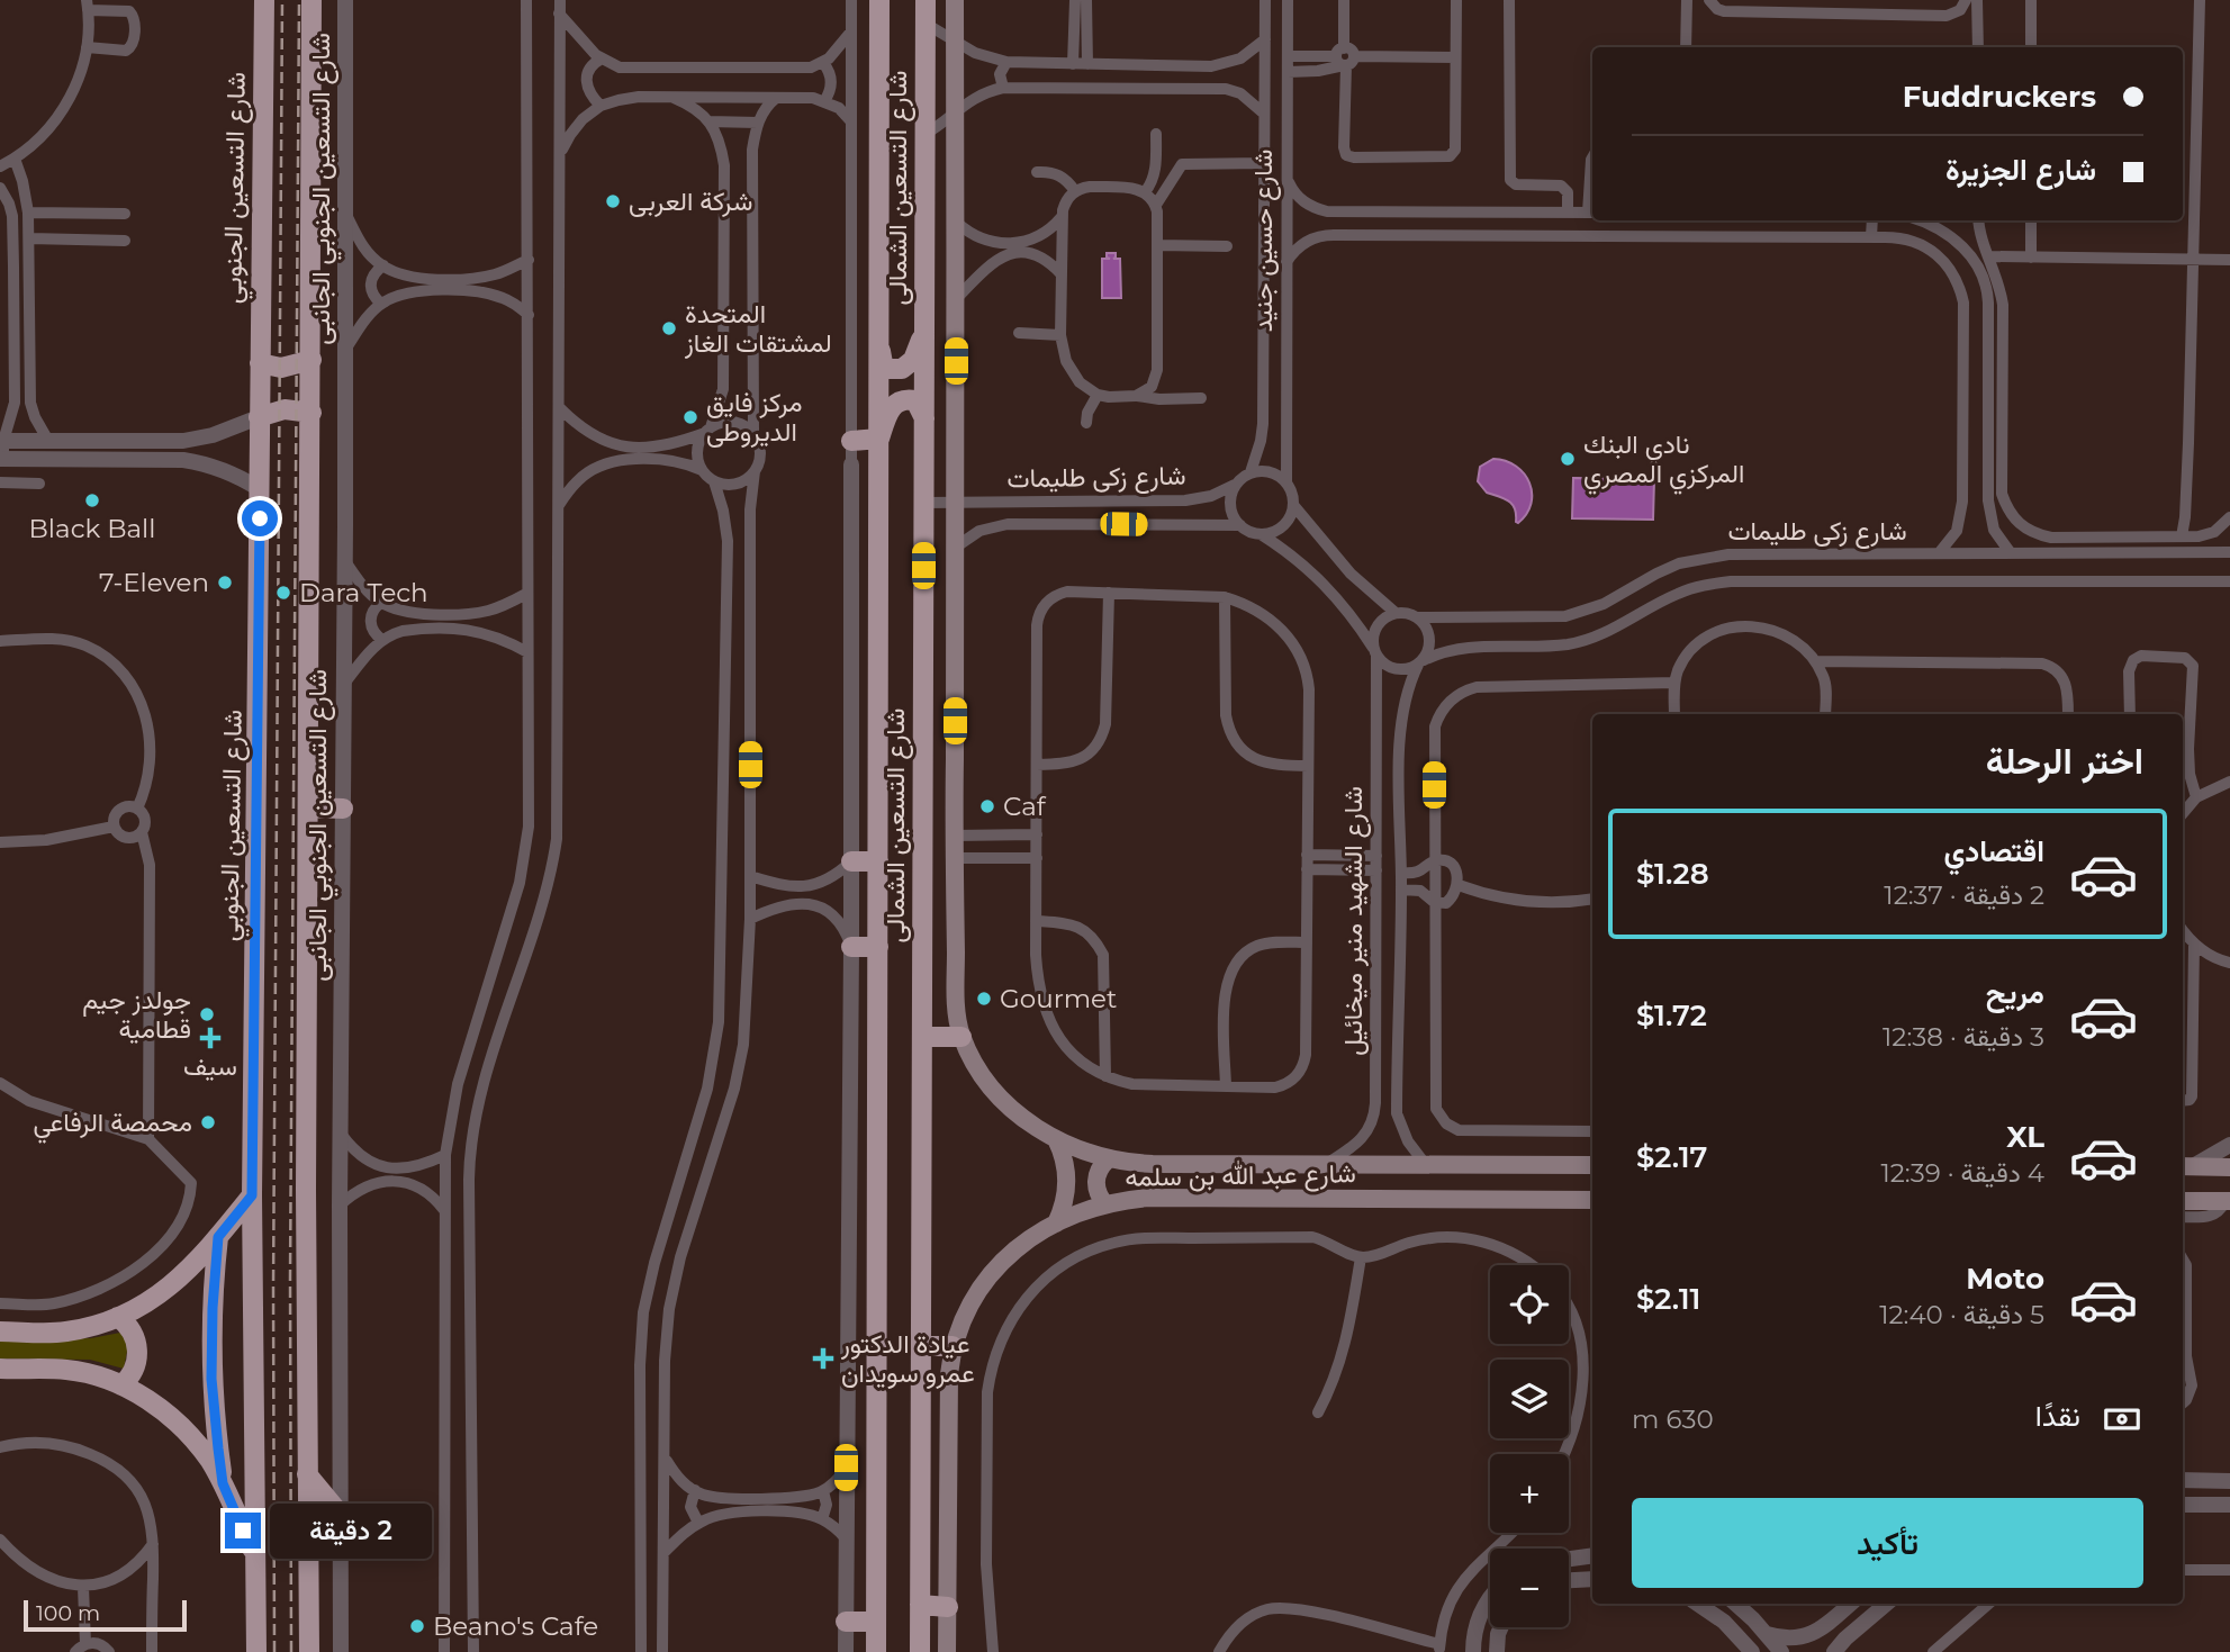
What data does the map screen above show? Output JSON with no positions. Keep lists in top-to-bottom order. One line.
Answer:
{"streets":{"main road":["شارع التسعين الجنوبي","شارع التسعين الشمالى","شارع عبد الله بن سلمه"],"street":["شارع التسعين الجنوبي الجانبى","شارع حسين جنيد","شارع زكى طليمات","شارع الشهيد منير ميخائيل"]},"crossings":[["شارع التسعين الشمالى","شارع زكى طليمات"],["شارع حسين جنيد","شارع زكى طليمات"],["شارع زكى طليمات","شارع الشهيد منير ميخائيل"],["شارع الشهيد منير ميخائيل","شارع عبد الله بن سلمه"]],"places":{"other":["شركة العربى","المتحدة لمشتقات الغاز","مركز فايق الديروطى","نادي البنك المركزي المصري","Black Ball","7-Eleven","Dara Tech","Caf","Gourmet","جولدز جيم قطامية","محمصة الرفاعي","Beano's Cafe"],"health":["سيف","عيادة الدكتور عمرو سويدان"]},"scale_bar":"100 m","page":{"banner":["Fuddruckers","شارع الجزيرة"],"heading":"اختر الرحلة","list":[{"name":"اقتصادي","note":"2 دقيقة · 12:37","value":"$1.28"},{"name":"مريح","note":"3 دقيقة · 12:38","value":"$1.72"},{"name":"XL","note":"4 دقيقة · 12:39","value":"$2.17"},{"name":"Moto","note":"5 دقيقة · 12:40","value":"$2.11"}],"map_buttons":["+","−"],"pay":["نقدًا","630 m"],"buttons":"تأكيد","bubble":"2 دقيقة","scale":"100 m"}}
